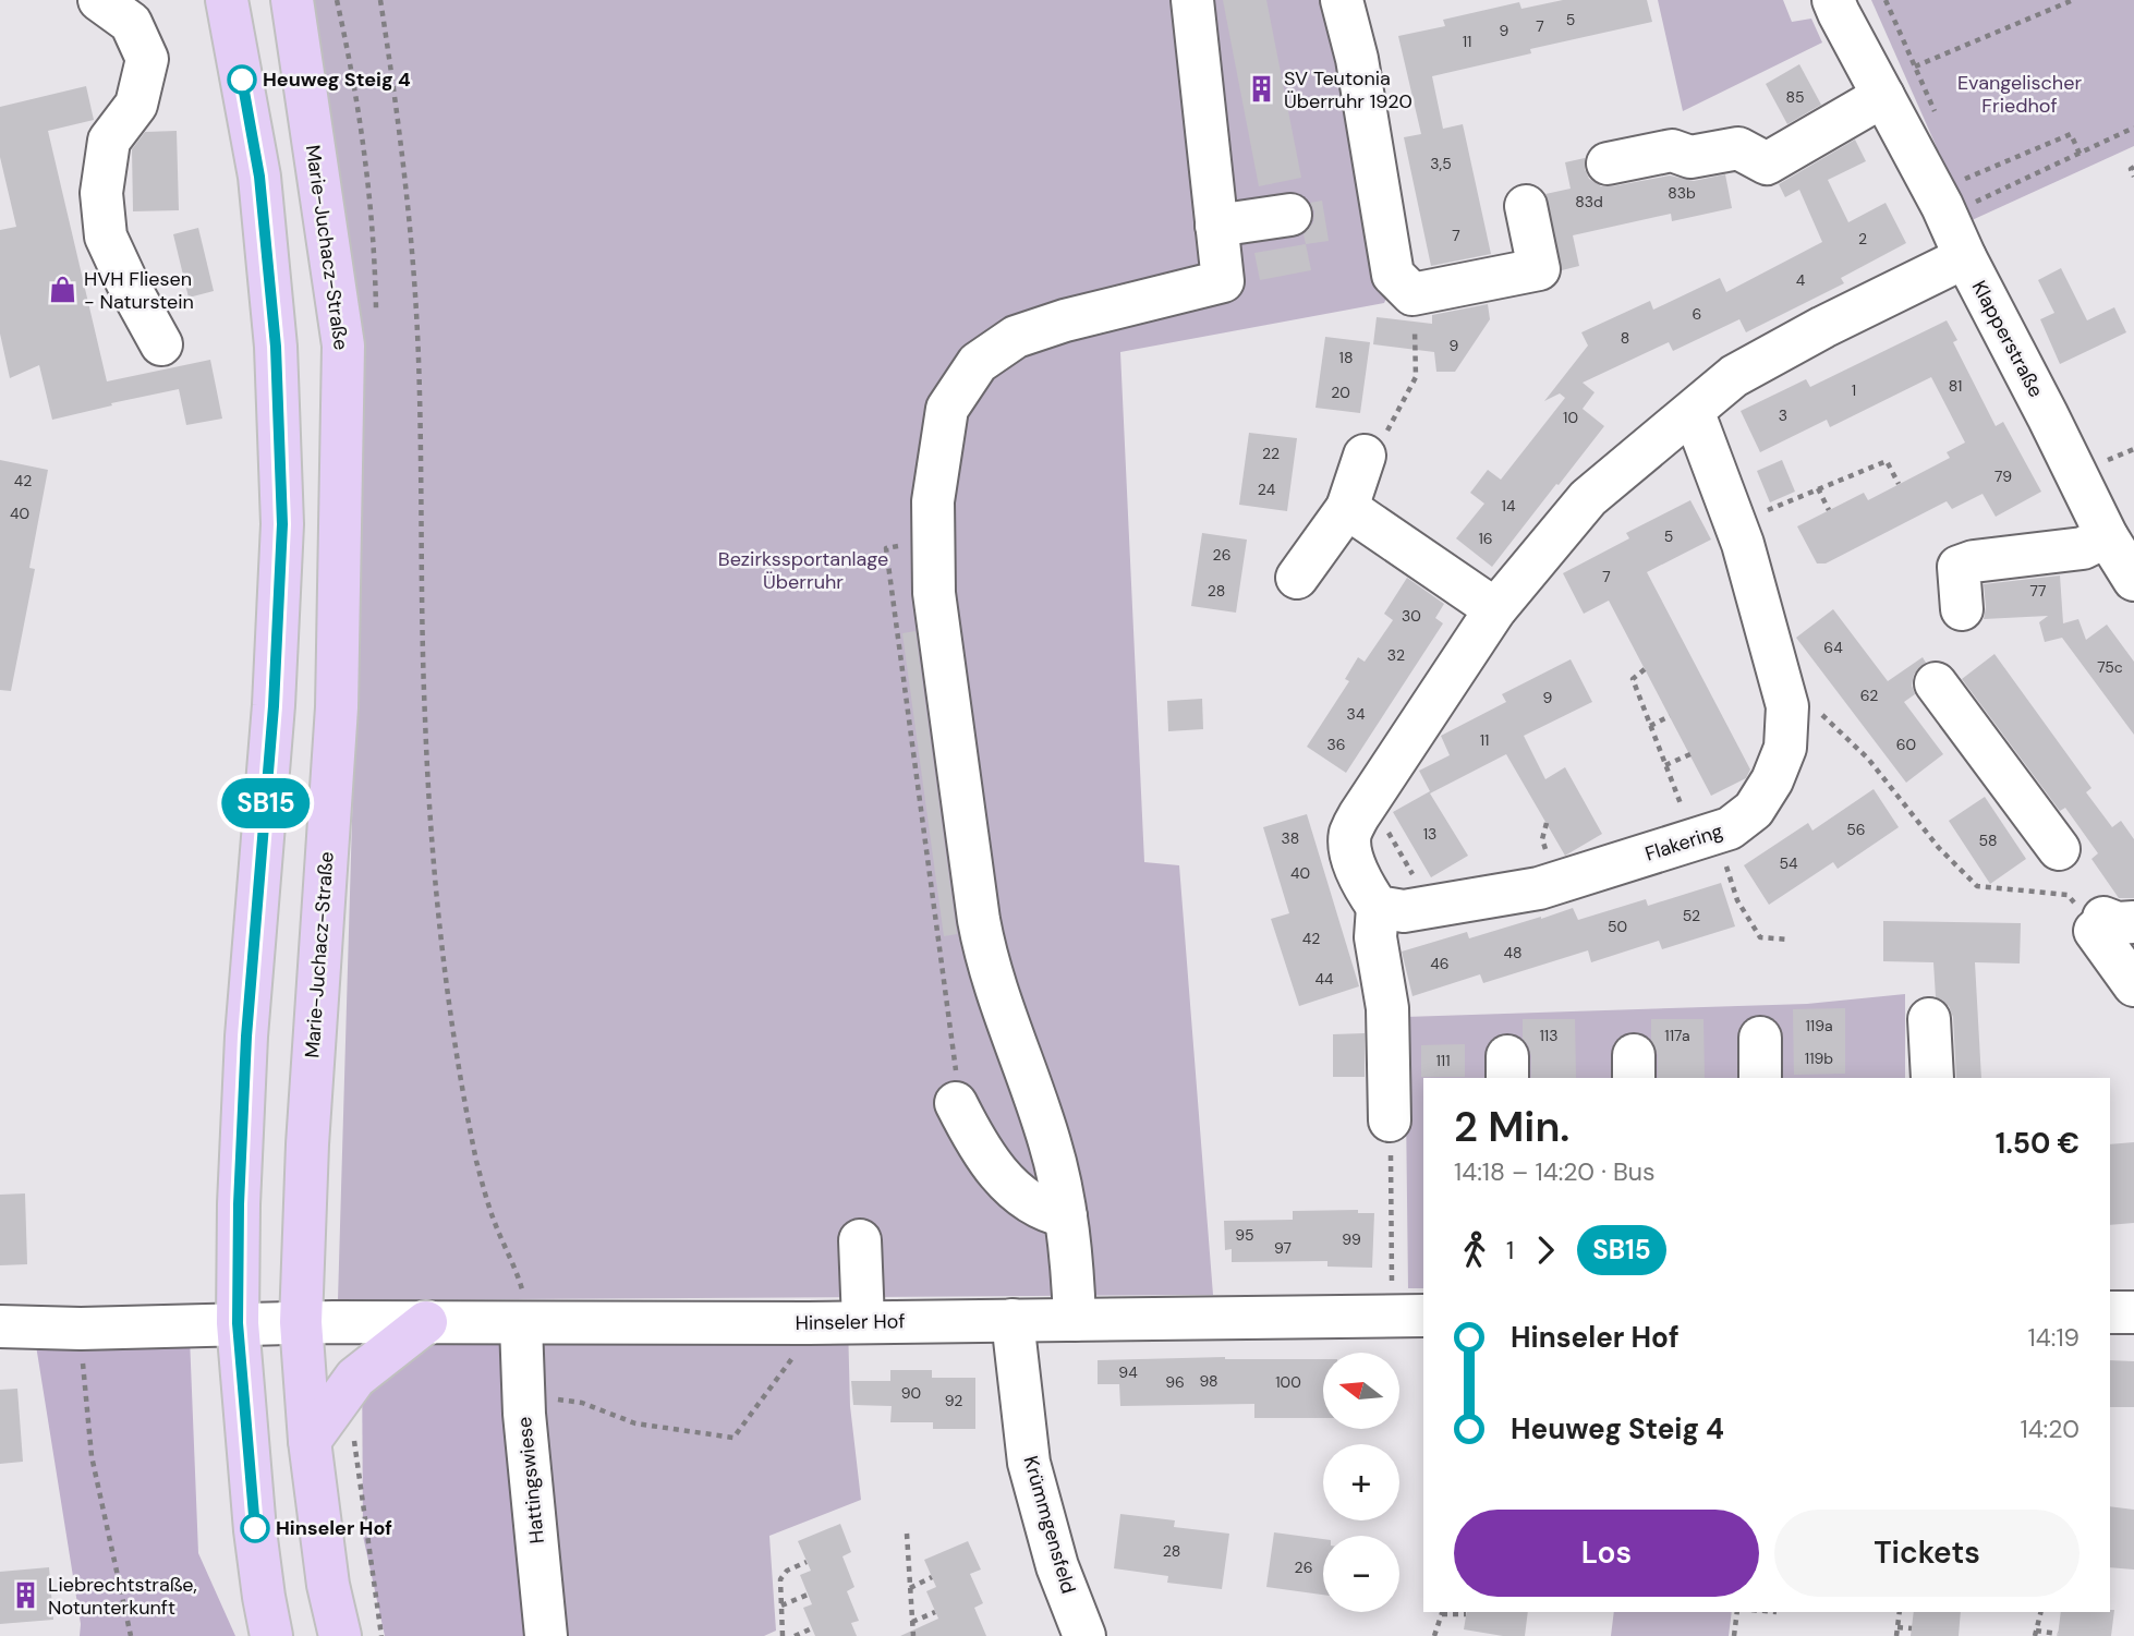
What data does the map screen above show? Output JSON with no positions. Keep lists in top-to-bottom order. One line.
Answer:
{"streets":{"main road":["Marie-Juchacz-Straße"],"street":["Klapperstraße","Flakering","Hinseler Hof","Hattingswiese","Krümmgensfeld"]},"crossings":[["Marie-Juchacz-Straße","Hinseler Hof"],["Hinseler Hof","Hattingswiese"],["Hinseler Hof","Krümmgensfeld"]],"parks":["Evangelischer Friedhof","Bezirkssportanlage Überruhr"],"places":{"other":["Heuweg Steig 4","Hinseler Hof"],"building":["SV Teutonia Überruhr 1920","Liebrechtstraße, Notunterkunft"],"shop":["HVH Fliesen - Naturstein"]},"lines":["bus line SB15"],"house_numbers":["5","7","9","11","85","3,5","83b","83d","7","2","4","6","8","9","18","81","1","20","3","10","22","79","42","24","14","40","5","16","26","7","28","77","30","64","32","75c","62","9","34","11","36","60","56","13","38","58","54","40","52","50","42","48","46","44","119a","113","117a","119b","111","95","99","97","94","98","96","100","90","92","28","26"],"north":"left","page":{"on_map":"SB15","heading":["2 Min.","14:18 – 14:20 · Bus","1.50 €"],"legs":["1","SB15"],"list":[{"name":"Hinseler Hof","value":"14:19"},{"name":"Heuweg Steig 4","value":"14:20"}],"map_buttons":["+","−"],"buttons":["Los","Tickets"]}}
